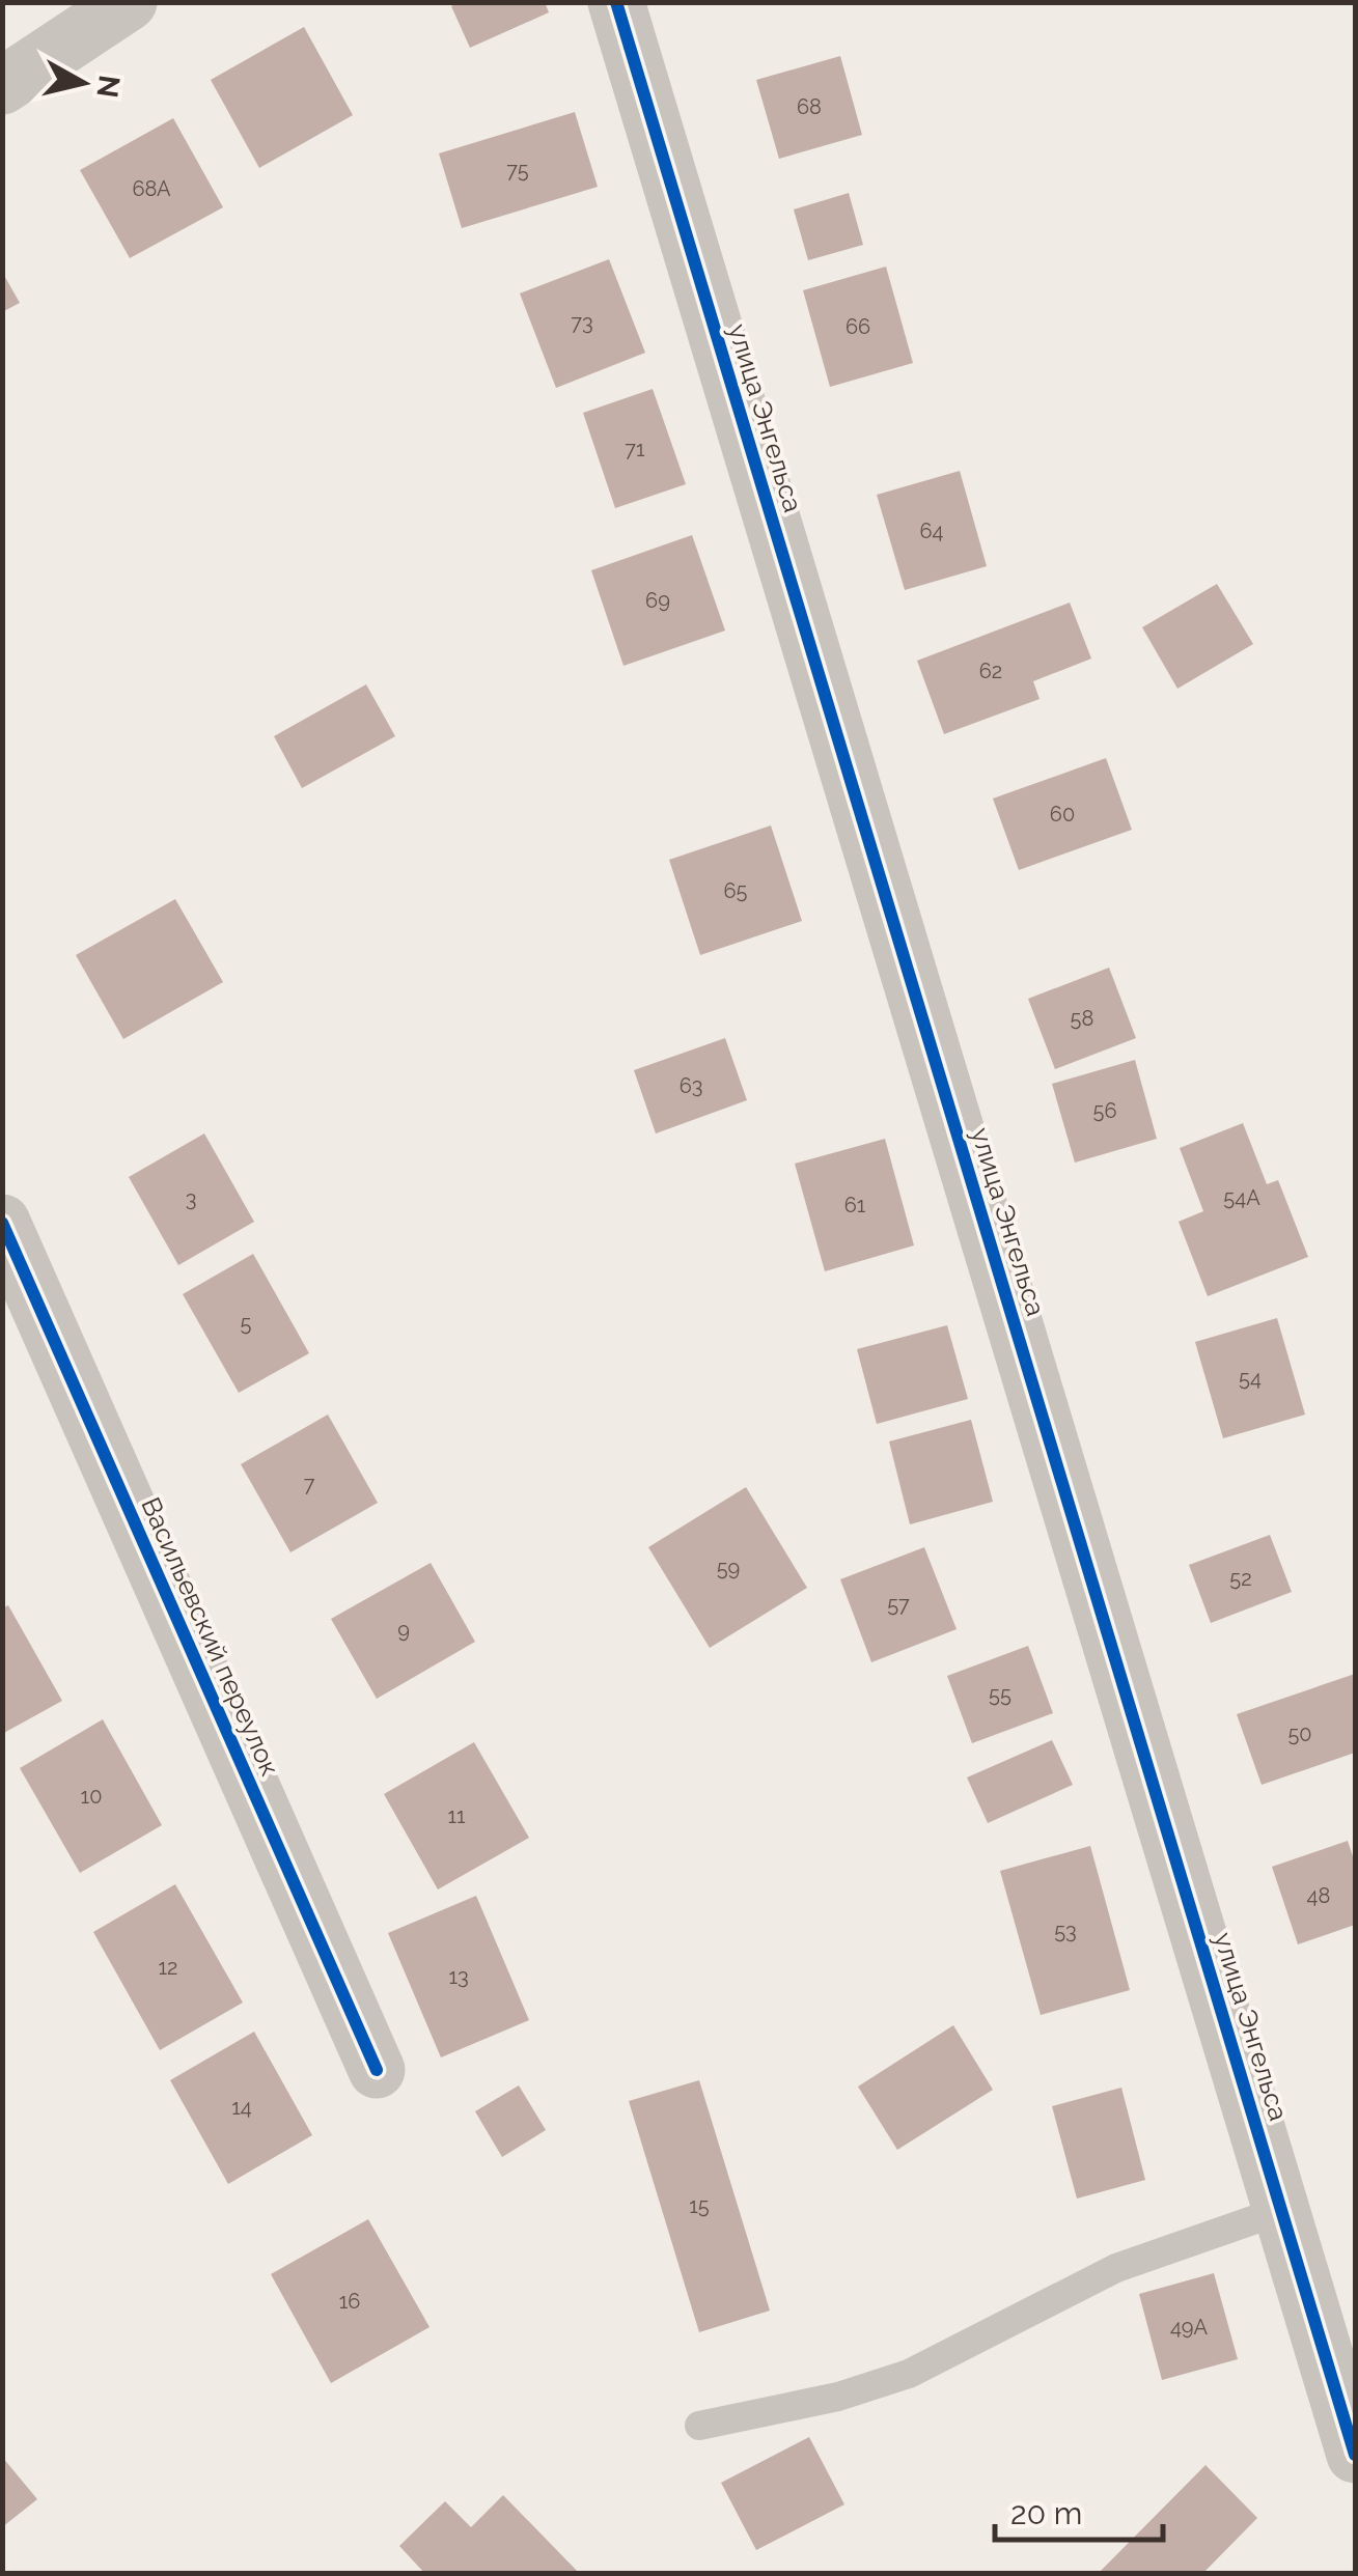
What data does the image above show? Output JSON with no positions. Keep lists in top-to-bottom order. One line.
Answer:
{"streets":{"street":["улица Энгельса","Васильевский переулок"]},"house_numbers":["68","75","68А","73","66","71","64","69","62","60","65","58","63","56","54А","3","61","5","54","7","59","52","57","9","55","50","10","11","48","53","12","13","14","15","16","49А"],"scale_bar":"20 m","north":"right"}
